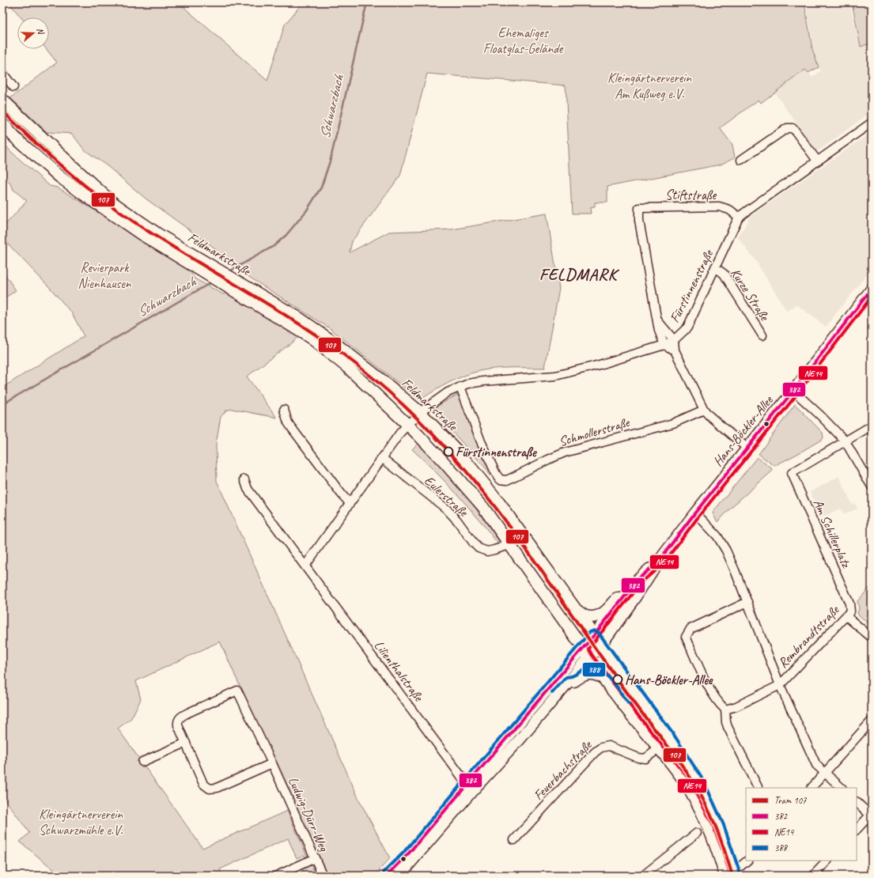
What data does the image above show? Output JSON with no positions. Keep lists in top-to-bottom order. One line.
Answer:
{"streets":{"main road":["Feldmarkstraße"],"street":["Stiftstraße","Fürstinnenstraße","Kurze Straße","Hans-Böckler-Allee","Schmollerstraße","Eulerstraße","Am Schillerplatz","Rembrandtstraße","Lilienthalstraße","Feuerbachstraße","Ludwig-Dürr-Weg"]},"crossings":[["Stiftstraße","Fürstinnenstraße"],["Feldmarkstraße","Fürstinnenstraße"],["Feldmarkstraße","Hans-Böckler-Allee"],["Feldmarkstraße","Eulerstraße"],["Feldmarkstraße","Feuerbachstraße"],["Fürstinnenstraße","Kurze Straße"],["Fürstinnenstraße","Schmollerstraße"],["Hans-Böckler-Allee","Lilienthalstraße"],["Am Schillerplatz","Rembrandtstraße"]],"districts":["FELDMARK"],"water":["Schwarzbach"],"parks":["Ehemaliges Floatglas-Gelände","Kleingärtnerverein Am Kußweg e.V.","Revierpark Nienhausen","Kleingärtnerverein Schwarzmühle e.V."],"places":["Fürstinnenstraße","Hans-Böckler-Allee"],"lines":["tram line 107","transit line 382","transit line NE14","transit line 388"],"legend":["Tram 107","382","NE14","388"],"north":"right"}
